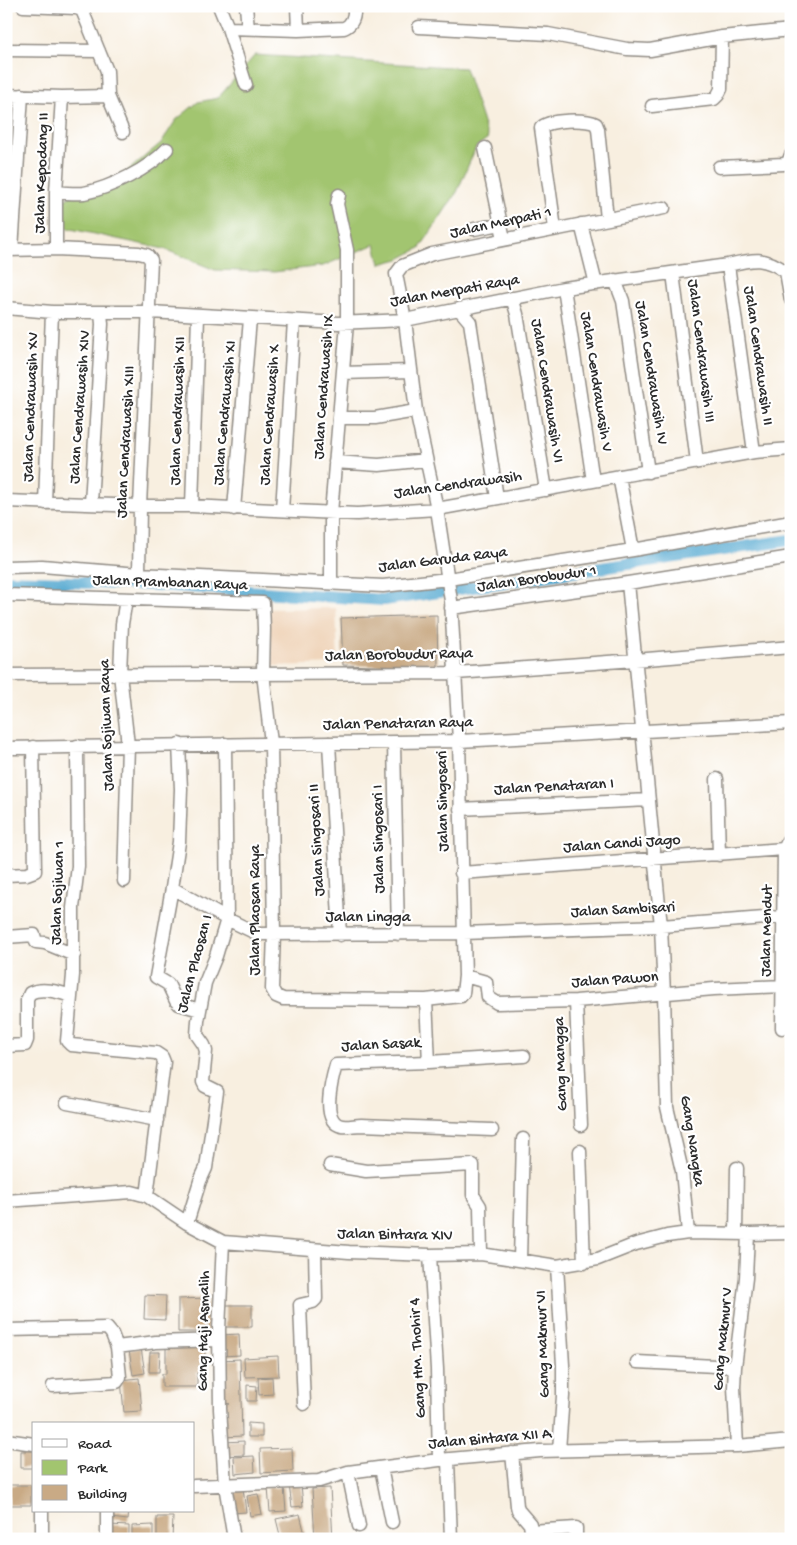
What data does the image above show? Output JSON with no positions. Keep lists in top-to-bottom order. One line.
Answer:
{"streets":{"street":["Jalan Kepodang II","Jalan Merpati 1","Jalan Merpati Raya","Jalan Cendrawasih III","Jalan Cendrawasih II","Jalan Cendrawasih IV","Jalan Cendrawasih V","Jalan Cendrawasih IX","Jalan Cendrawasih VI","Jalan Cendrawasih XV","Jalan Cendrawasih XIV","Jalan Cendrawasih XII","Jalan Cendrawasih XI","Jalan Cendrawasih X","Jalan Cendrawasih XIII","Jalan Cendrawasih","Jalan Garuda Raya","Jalan Borobudur 1","Jalan Prambanan Raya","Jalan Borobudur Raya","Jalan Sojiwan Raya","Jalan Penataran Raya","Jalan Penataran I","Jalan Singosari","Jalan Singosari I","Jalan Singosari II","Jalan Candi Jago","Jalan Sojiwan 1","Jalan Plaosan Raya","Jalan Sambisari","Jalan Lingga","Jalan Mendut","Jalan Plaosan I","Jalan Pawon","Jalan Sasak","Gang Mangga","Gang Nangka","Jalan Bintara XIV","Gang Haji Asmalih","Gang Makmur V","Gang Makmur VI","Gang HM. Thohir 4","Jalan Bintara XII A"]},"crossings":[["Jalan Kepodang II","Jalan Cendrawasih XIII"],["Jalan Merpati 1","Jalan Merpati Raya"],["Jalan Merpati 1","Jalan Singosari"],["Jalan Merpati Raya","Jalan Cendrawasih III"],["Jalan Merpati Raya","Jalan Cendrawasih II"],["Jalan Merpati Raya","Jalan Cendrawasih IV"],["Jalan Merpati Raya","Jalan Cendrawasih V"],["Jalan Merpati Raya","Jalan Cendrawasih IX"],["Jalan Merpati Raya","Jalan Cendrawasih VI"],["Jalan Merpati Raya","Jalan Cendrawasih XV"],["Jalan Merpati Raya","Jalan Cendrawasih XIV"],["Jalan Merpati Raya","Jalan Cendrawasih XII"],["Jalan Merpati Raya","Jalan Cendrawasih XI"],["Jalan Merpati Raya","Jalan Cendrawasih X"],["Jalan Merpati Raya","Jalan Cendrawasih XIII"],["Jalan Merpati Raya","Jalan Singosari"],["Jalan Cendrawasih III","Jalan Cendrawasih"],["Jalan Cendrawasih II","Jalan Cendrawasih"],["Jalan Cendrawasih IV","Jalan Cendrawasih"],["Jalan Cendrawasih V","Jalan Cendrawasih"],["Jalan Cendrawasih IX","Jalan Cendrawasih"],["Jalan Cendrawasih IX","Jalan Garuda Raya"],["Jalan Cendrawasih VI","Jalan Cendrawasih"],["Jalan Cendrawasih XV","Jalan Cendrawasih"],["Jalan Cendrawasih XIV","Jalan Cendrawasih"],["Jalan Cendrawasih XII","Jalan Cendrawasih"],["Jalan Cendrawasih XI","Jalan Cendrawasih"],["Jalan Cendrawasih X","Jalan Cendrawasih"],["Jalan Cendrawasih XIII","Jalan Cendrawasih"],["Jalan Cendrawasih XIII","Jalan Garuda Raya"],["Jalan Cendrawasih","Jalan Singosari"],["Jalan Garuda Raya","Jalan Singosari"],["Jalan Borobudur 1","Jalan Singosari"],["Jalan Borobudur 1","Gang Nangka"],["Jalan Prambanan Raya","Jalan Borobudur Raya"],["Jalan Prambanan Raya","Jalan Sojiwan Raya"],["Jalan Prambanan Raya","Jalan Plaosan Raya"],["Jalan Borobudur Raya","Jalan Sojiwan Raya"],["Jalan Borobudur Raya","Jalan Singosari"],["Jalan Borobudur Raya","Jalan Plaosan Raya"],["Jalan Borobudur Raya","Gang Nangka"],["Jalan Sojiwan Raya","Jalan Penataran Raya"],["Jalan Penataran Raya","Jalan Singosari"],["Jalan Penataran Raya","Jalan Singosari I"],["Jalan Penataran Raya","Jalan Singosari II"],["Jalan Penataran Raya","Jalan Sojiwan 1"],["Jalan Penataran Raya","Jalan Plaosan Raya"],["Jalan Penataran Raya","Jalan Plaosan I"],["Jalan Penataran Raya","Gang Nangka"],["Jalan Penataran I","Jalan Singosari"],["Jalan Penataran I","Gang Nangka"],["Jalan Singosari","Jalan Candi Jago"],["Jalan Singosari","Jalan Sambisari"],["Jalan Singosari","Jalan Lingga"],["Jalan Singosari I","Jalan Lingga"],["Jalan Singosari II","Jalan Lingga"],["Jalan Candi Jago","Jalan Mendut"],["Jalan Candi Jago","Gang Nangka"],["Jalan Plaosan Raya","Jalan Lingga"],["Jalan Plaosan Raya","Jalan Sasak"],["Jalan Sambisari","Jalan Lingga"],["Jalan Sambisari","Jalan Mendut"],["Jalan Sambisari","Gang Nangka"],["Jalan Lingga","Jalan Plaosan I"],["Jalan Mendut","Jalan Pawon"],["Jalan Plaosan I","Jalan Bintara XIV"],["Jalan Pawon","Gang Mangga"],["Jalan Pawon","Gang Nangka"],["Gang Nangka","Jalan Bintara XIV"],["Jalan Bintara XIV","Gang Haji Asmalih"],["Jalan Bintara XIV","Gang Makmur V"],["Jalan Bintara XIV","Gang Makmur VI"],["Jalan Bintara XIV","Gang HM. Thohir 4"],["Gang Haji Asmalih","Jalan Bintara XII A"],["Gang Makmur V","Jalan Bintara XII A"],["Gang Makmur VI","Jalan Bintara XII A"],["Gang HM. Thohir 4","Jalan Bintara XII A"]],"legend":["Road","Park","Building"]}
